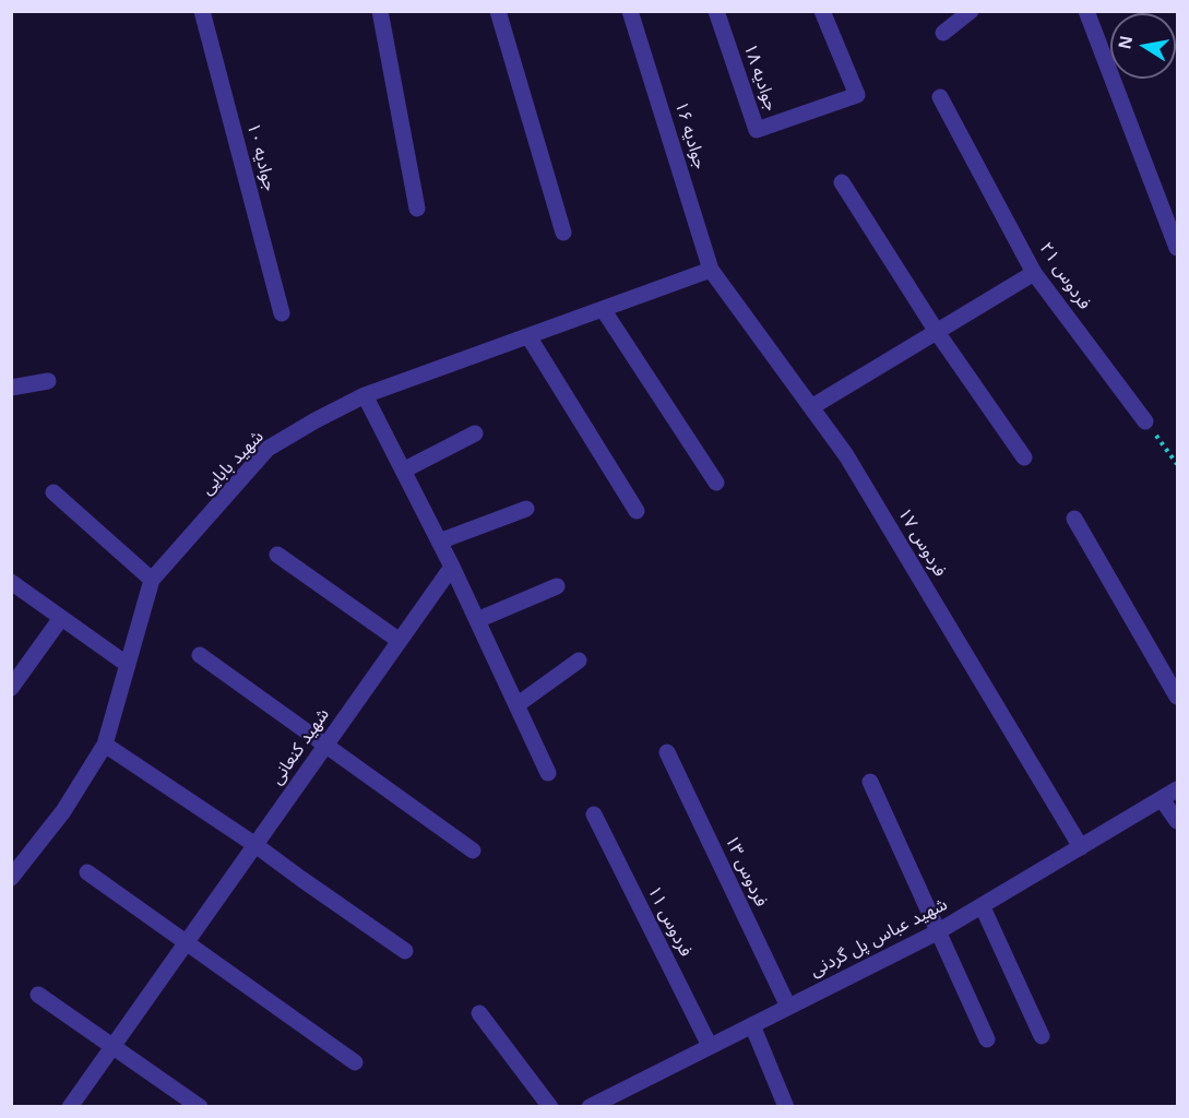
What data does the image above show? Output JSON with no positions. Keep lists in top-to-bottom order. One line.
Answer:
{"streets":{"street":["جوادیه ۱۸","جوادیه ۱۶","جوادیه ۱۰","فردوس ۲۱","شهید بابایی","فردوس ۱۷","شهید کنعانی","فردوس ۱۳","فردوس ۱۱","شهید عباس پل گردنی"]},"crossings":[["جوادیه ۱۶","شهید بابایی"],["جوادیه ۱۶","فردوس ۱۷"],["شهید بابایی","فردوس ۱۷"],["فردوس ۱۷","شهید عباس پل گردنی"],["فردوس ۱۳","شهید عباس پل گردنی"],["فردوس ۱۱","شهید عباس پل گردنی"]],"north":"left"}
